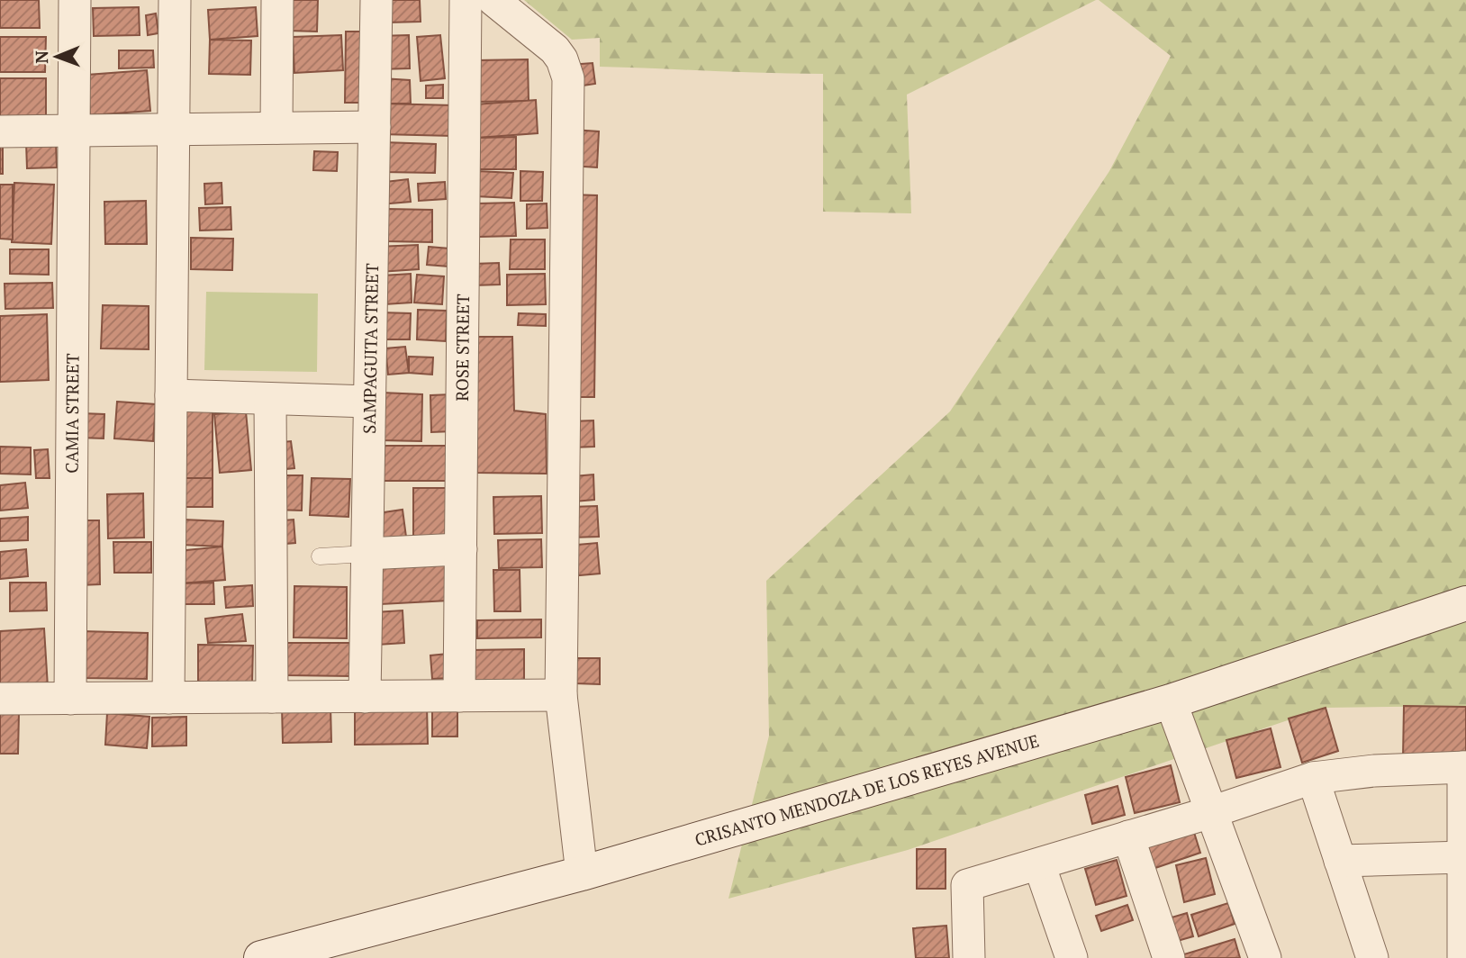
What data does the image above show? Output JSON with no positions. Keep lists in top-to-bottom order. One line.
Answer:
{"streets":{"main road":["CRISANTO MENDOZA DE LOS REYES AVENUE"],"street":["ROSE STREET","SAMPAGUITA STREET","CAMIA STREET"]},"north":"left"}
